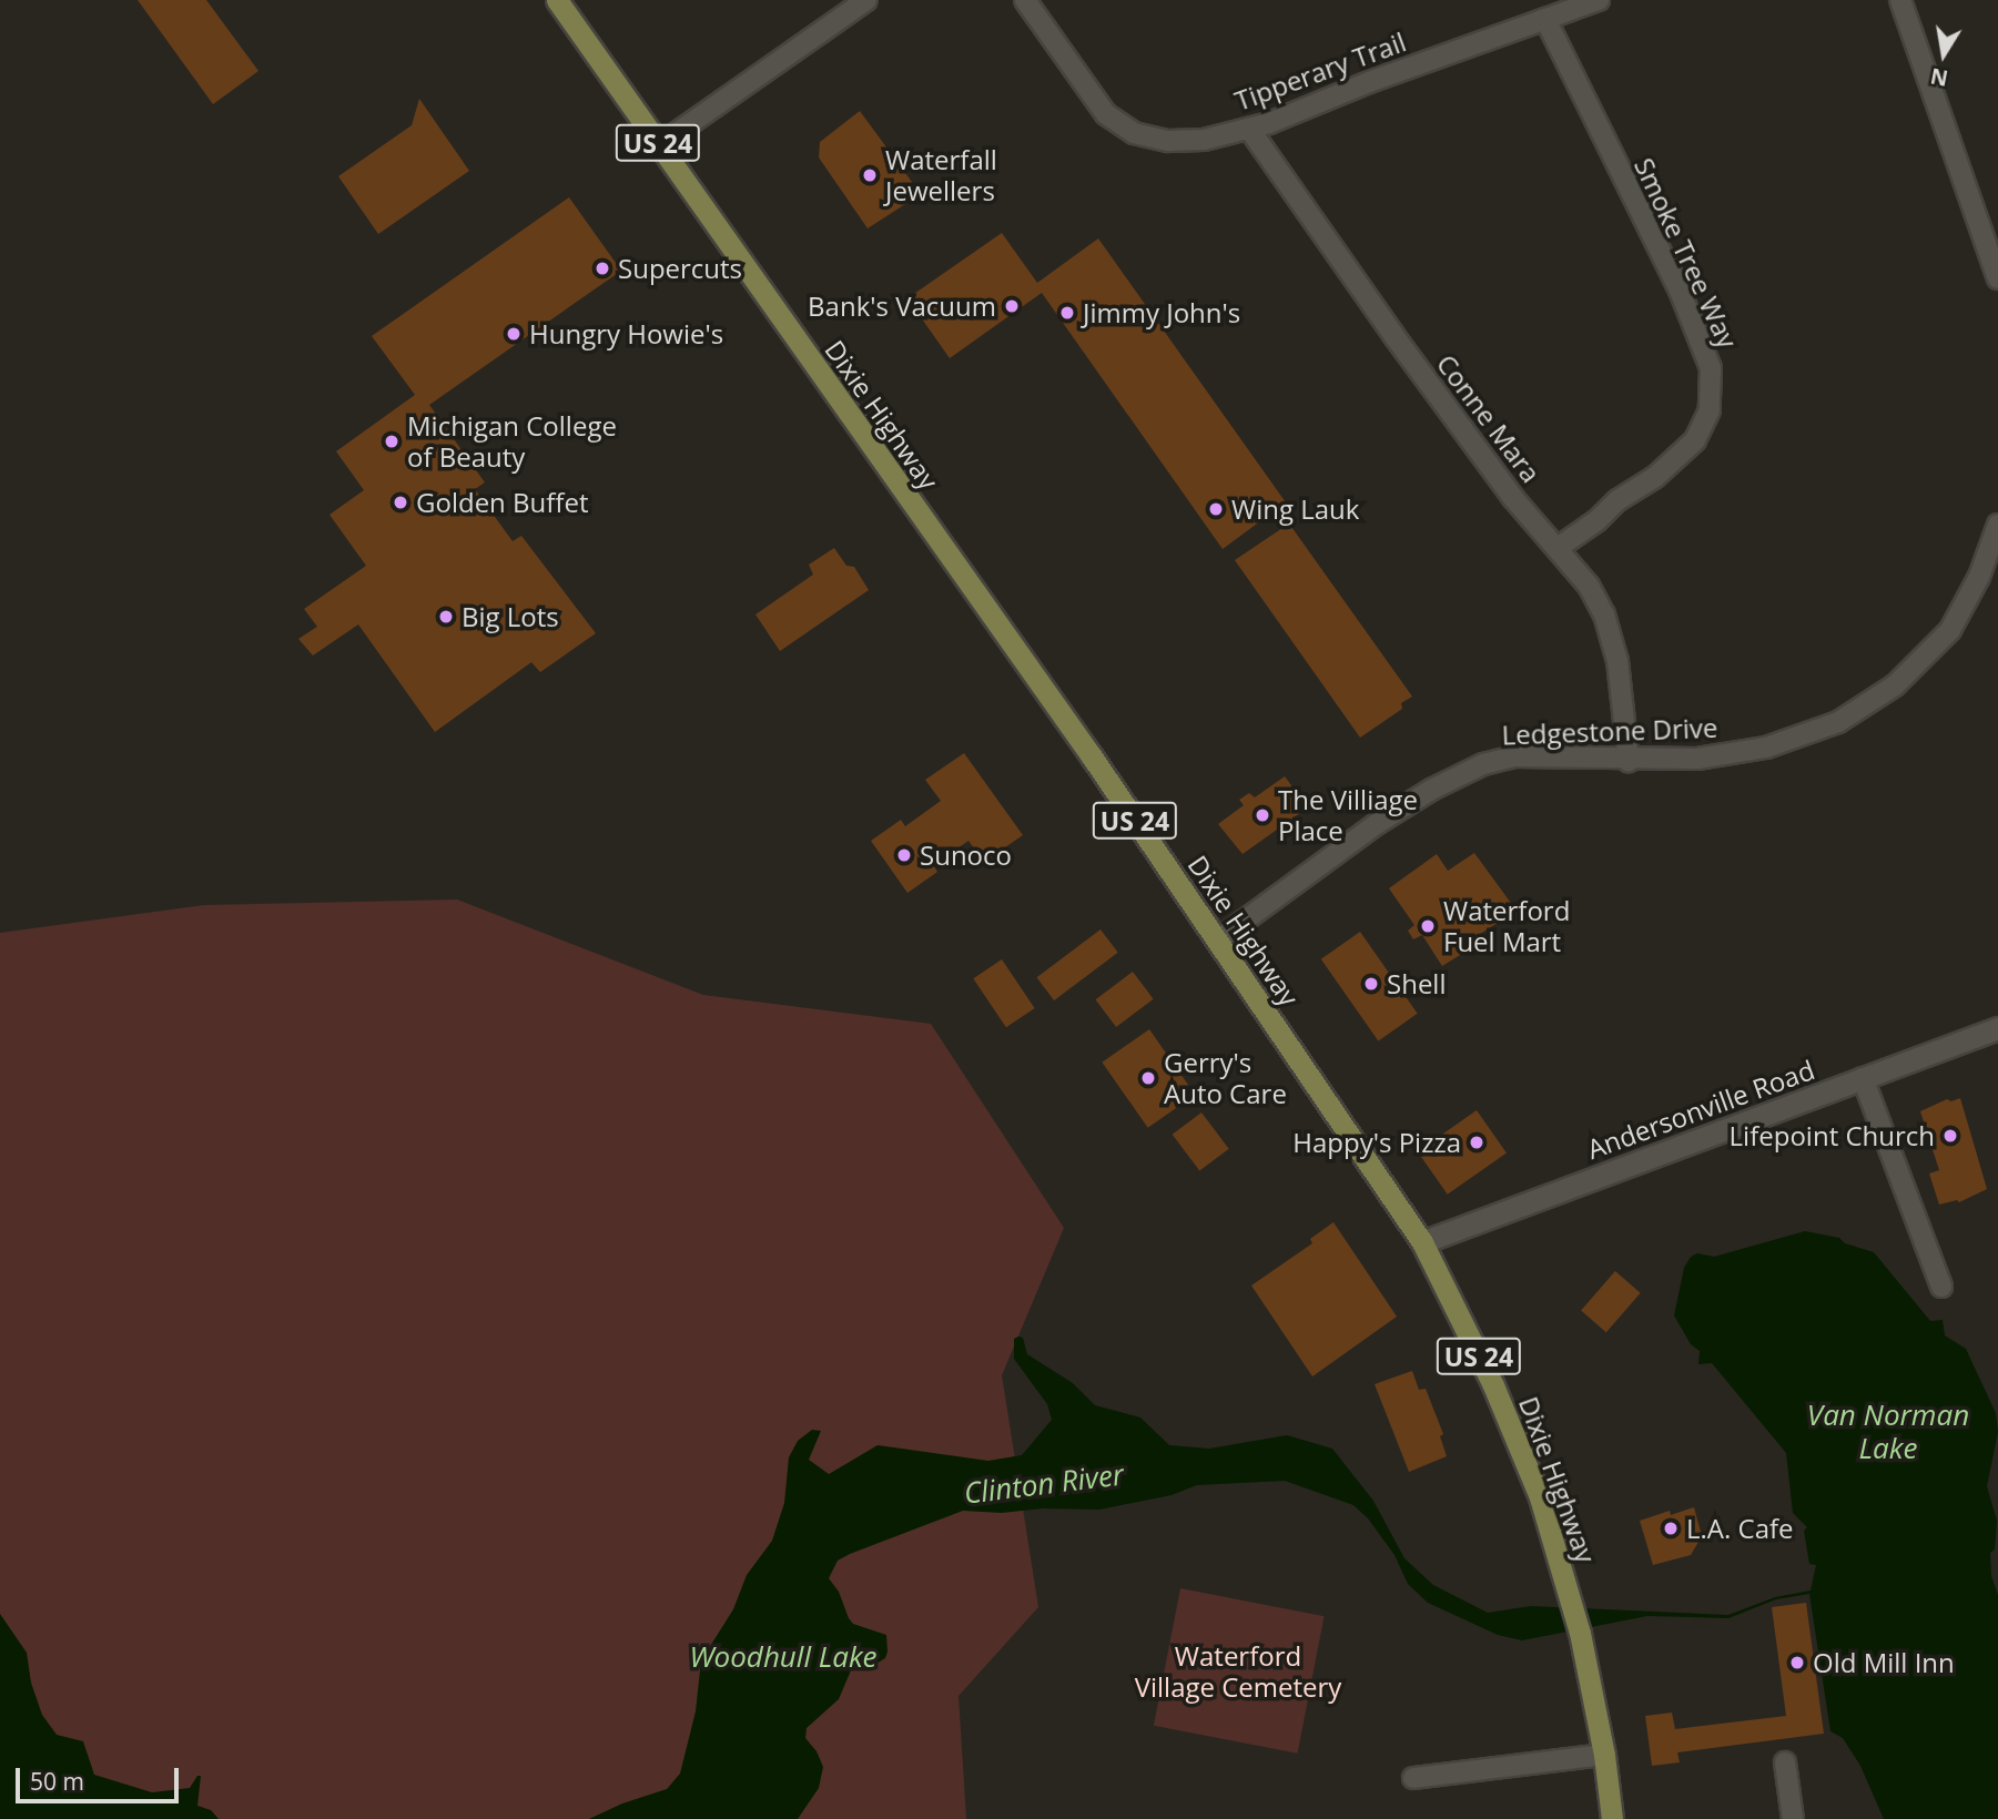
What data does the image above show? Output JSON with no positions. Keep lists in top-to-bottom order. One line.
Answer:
{"streets":{"main road":["US 24","Dixie Highway"],"street":["Tipperary Trail","Smoke Tree Way","Conne Mara","Ledgestone Drive","Andersonville Road"]},"crossings":[["Tipperary Trail","Smoke Tree Way"],["Tipperary Trail","Conne Mara"],["Smoke Tree Way","Conne Mara"],["Dixie Highway","Ledgestone Drive"],["Dixie Highway","Andersonville Road"],["Conne Mara","Ledgestone Drive"]],"water":["Van Norman Lake","Clinton River","Woodhull Lake"],"parks":["Waterford Village Cemetery"],"places":["Waterfall Jewellers","Supercuts","Bank's Vacuum","Jimmy John's","Hungry Howie's","Michigan College of Beauty","Golden Buffet","Wing Lauk","Big Lots","The Villiage Place","Sunoco","Waterford Fuel Mart","Shell","Gerry's Auto Care","Lifepoint Church","Happy's Pizza","L.A. Cafe","Old Mill Inn"],"scale_bar":"50 m","north":"bottom"}
